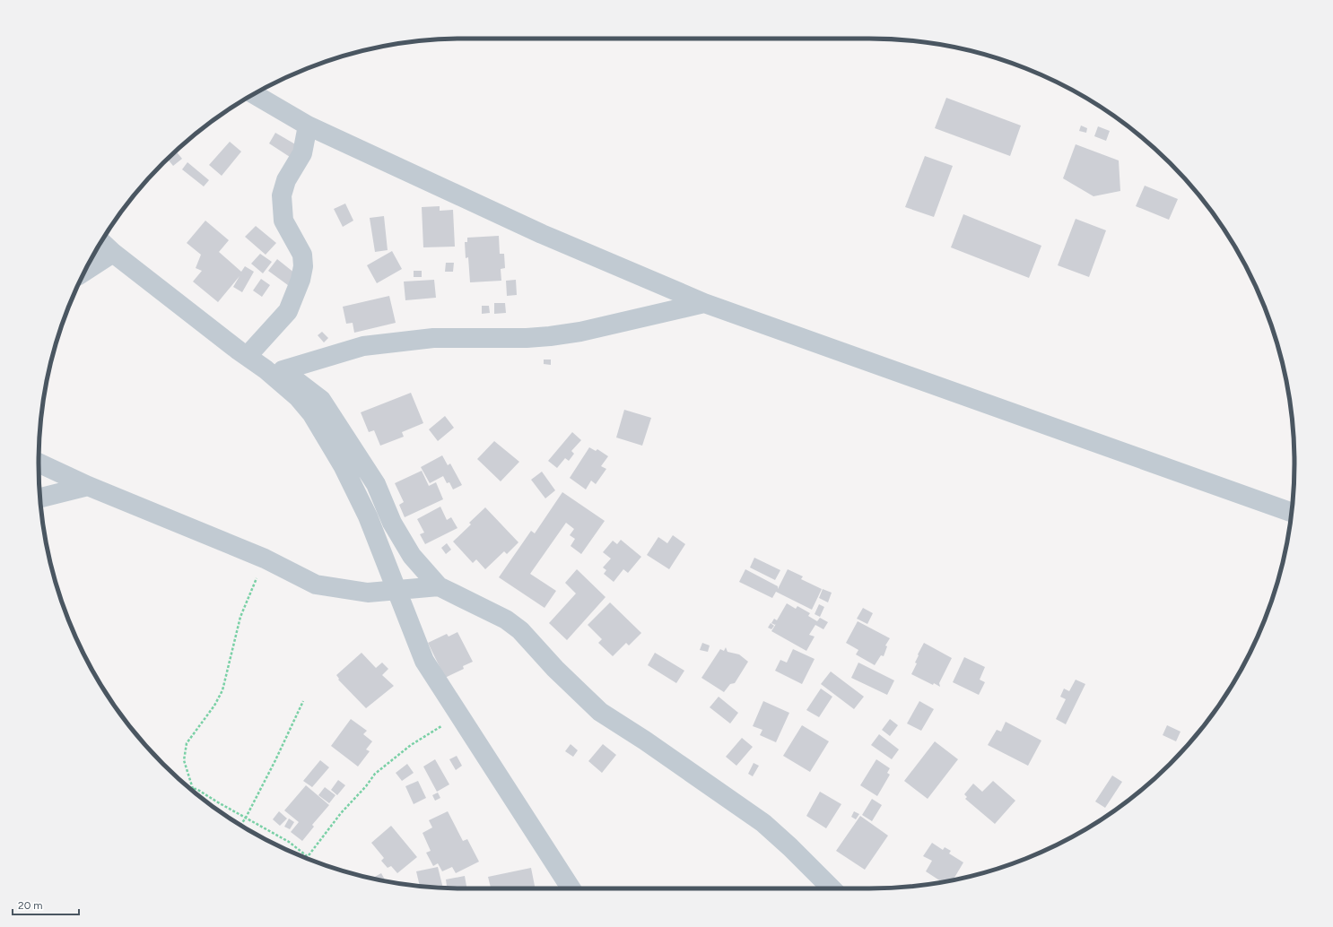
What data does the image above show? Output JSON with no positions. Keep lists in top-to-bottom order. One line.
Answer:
{"scale_bar":"20 m"}
